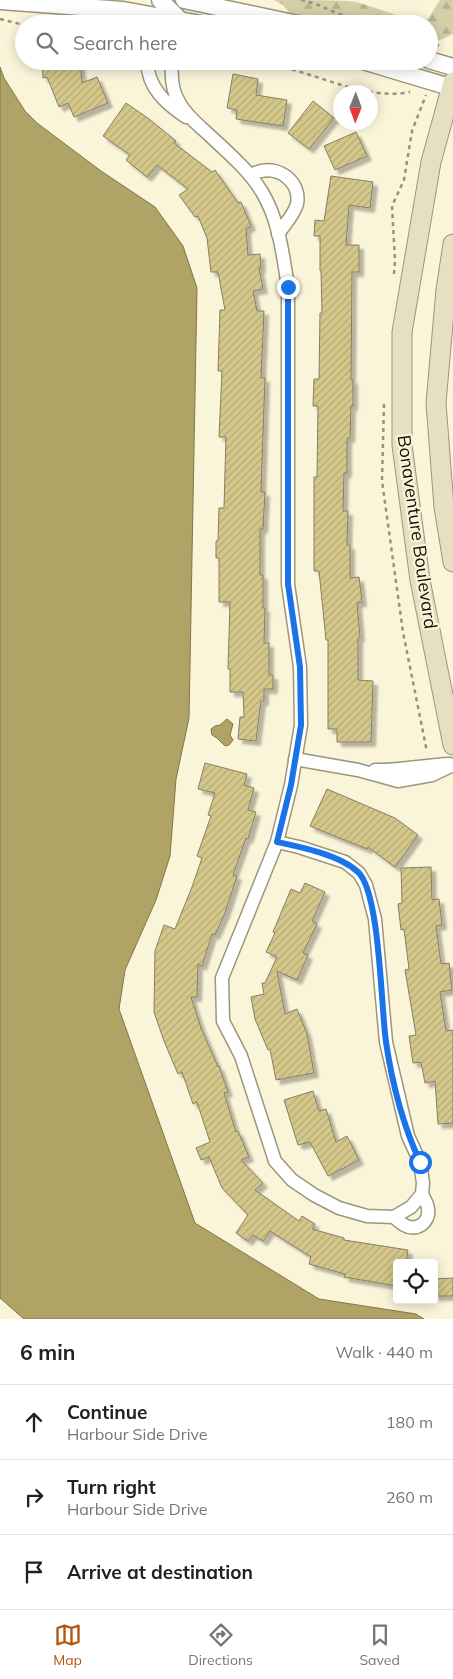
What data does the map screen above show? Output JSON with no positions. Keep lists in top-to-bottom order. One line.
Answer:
{"streets":{"main road":["Bonaventure Boulevard"]},"north":"bottom","page":{"search":"Search here","heading":["6 min","Walk · 440 m"],"list":[["Continue","Harbour Side Drive","180 m"],["Turn right","Harbour Side Drive","260 m"],"Arrive at destination"],"nav":["Map","Directions","Saved"]}}
